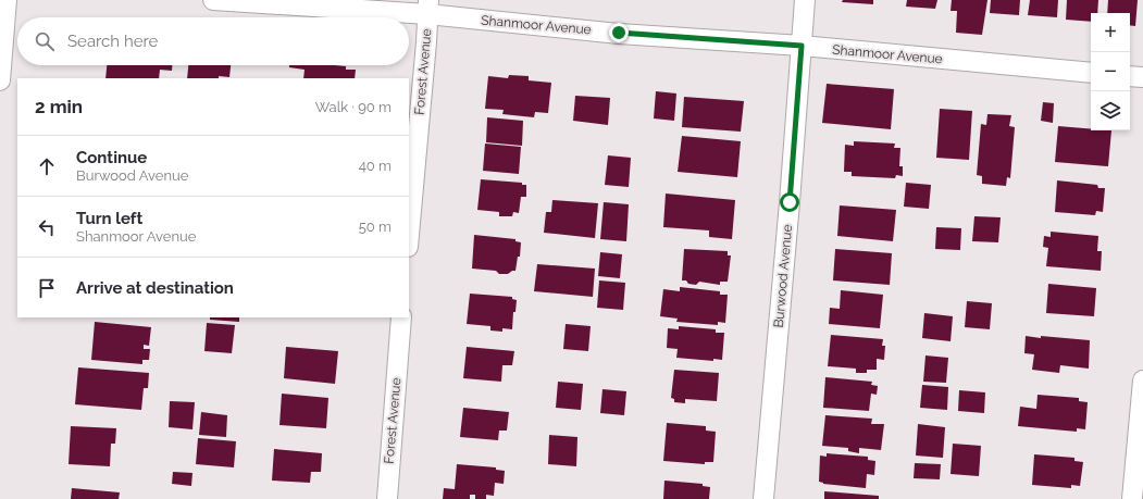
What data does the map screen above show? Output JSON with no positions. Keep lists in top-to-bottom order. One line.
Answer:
{"streets":{"street":["Shanmoor Avenue","Forest Avenue","Burwood Avenue"]},"crossings":[["Shanmoor Avenue","Forest Avenue"],["Shanmoor Avenue","Burwood Avenue"]],"page":{"map_buttons":["+","−"],"search":"Search here","heading":["2 min","Walk · 90 m"],"list":[["Continue","Burwood Avenue","40 m"],["Turn left","Shanmoor Avenue","50 m"],"Arrive at destination"]}}
